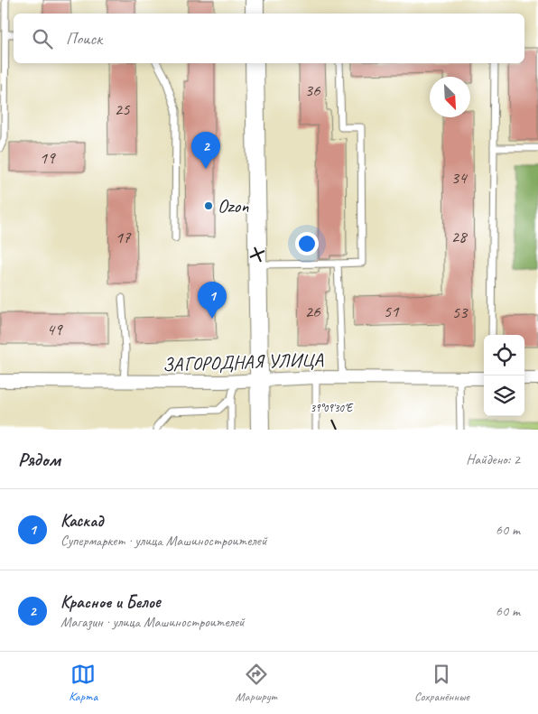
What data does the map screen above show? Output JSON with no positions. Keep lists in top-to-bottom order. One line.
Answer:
{"streets":{"street":["ЗАГОРОДНАЯ УЛИЦА"]},"places":["Ozon"],"house_numbers":["36","25","19","34","28","17","26","51","53","49"],"north":"bottom right","page":{"search":"Поиск","pins":["2","1"],"heading":["Рядом","Найдено: 2"],"list":[{"mark":"1","name":"Каскад","note":"Супермаркет · улица Машиностроителей","value":"60 m"},{"mark":"2","name":"Красное и Белое","note":"Магазин · улица Машиностроителей","value":"60 m"}],"nav":["Карта","Маршрут","Сохранённые"]},"coordinates":["39°09'30\"E"]}
